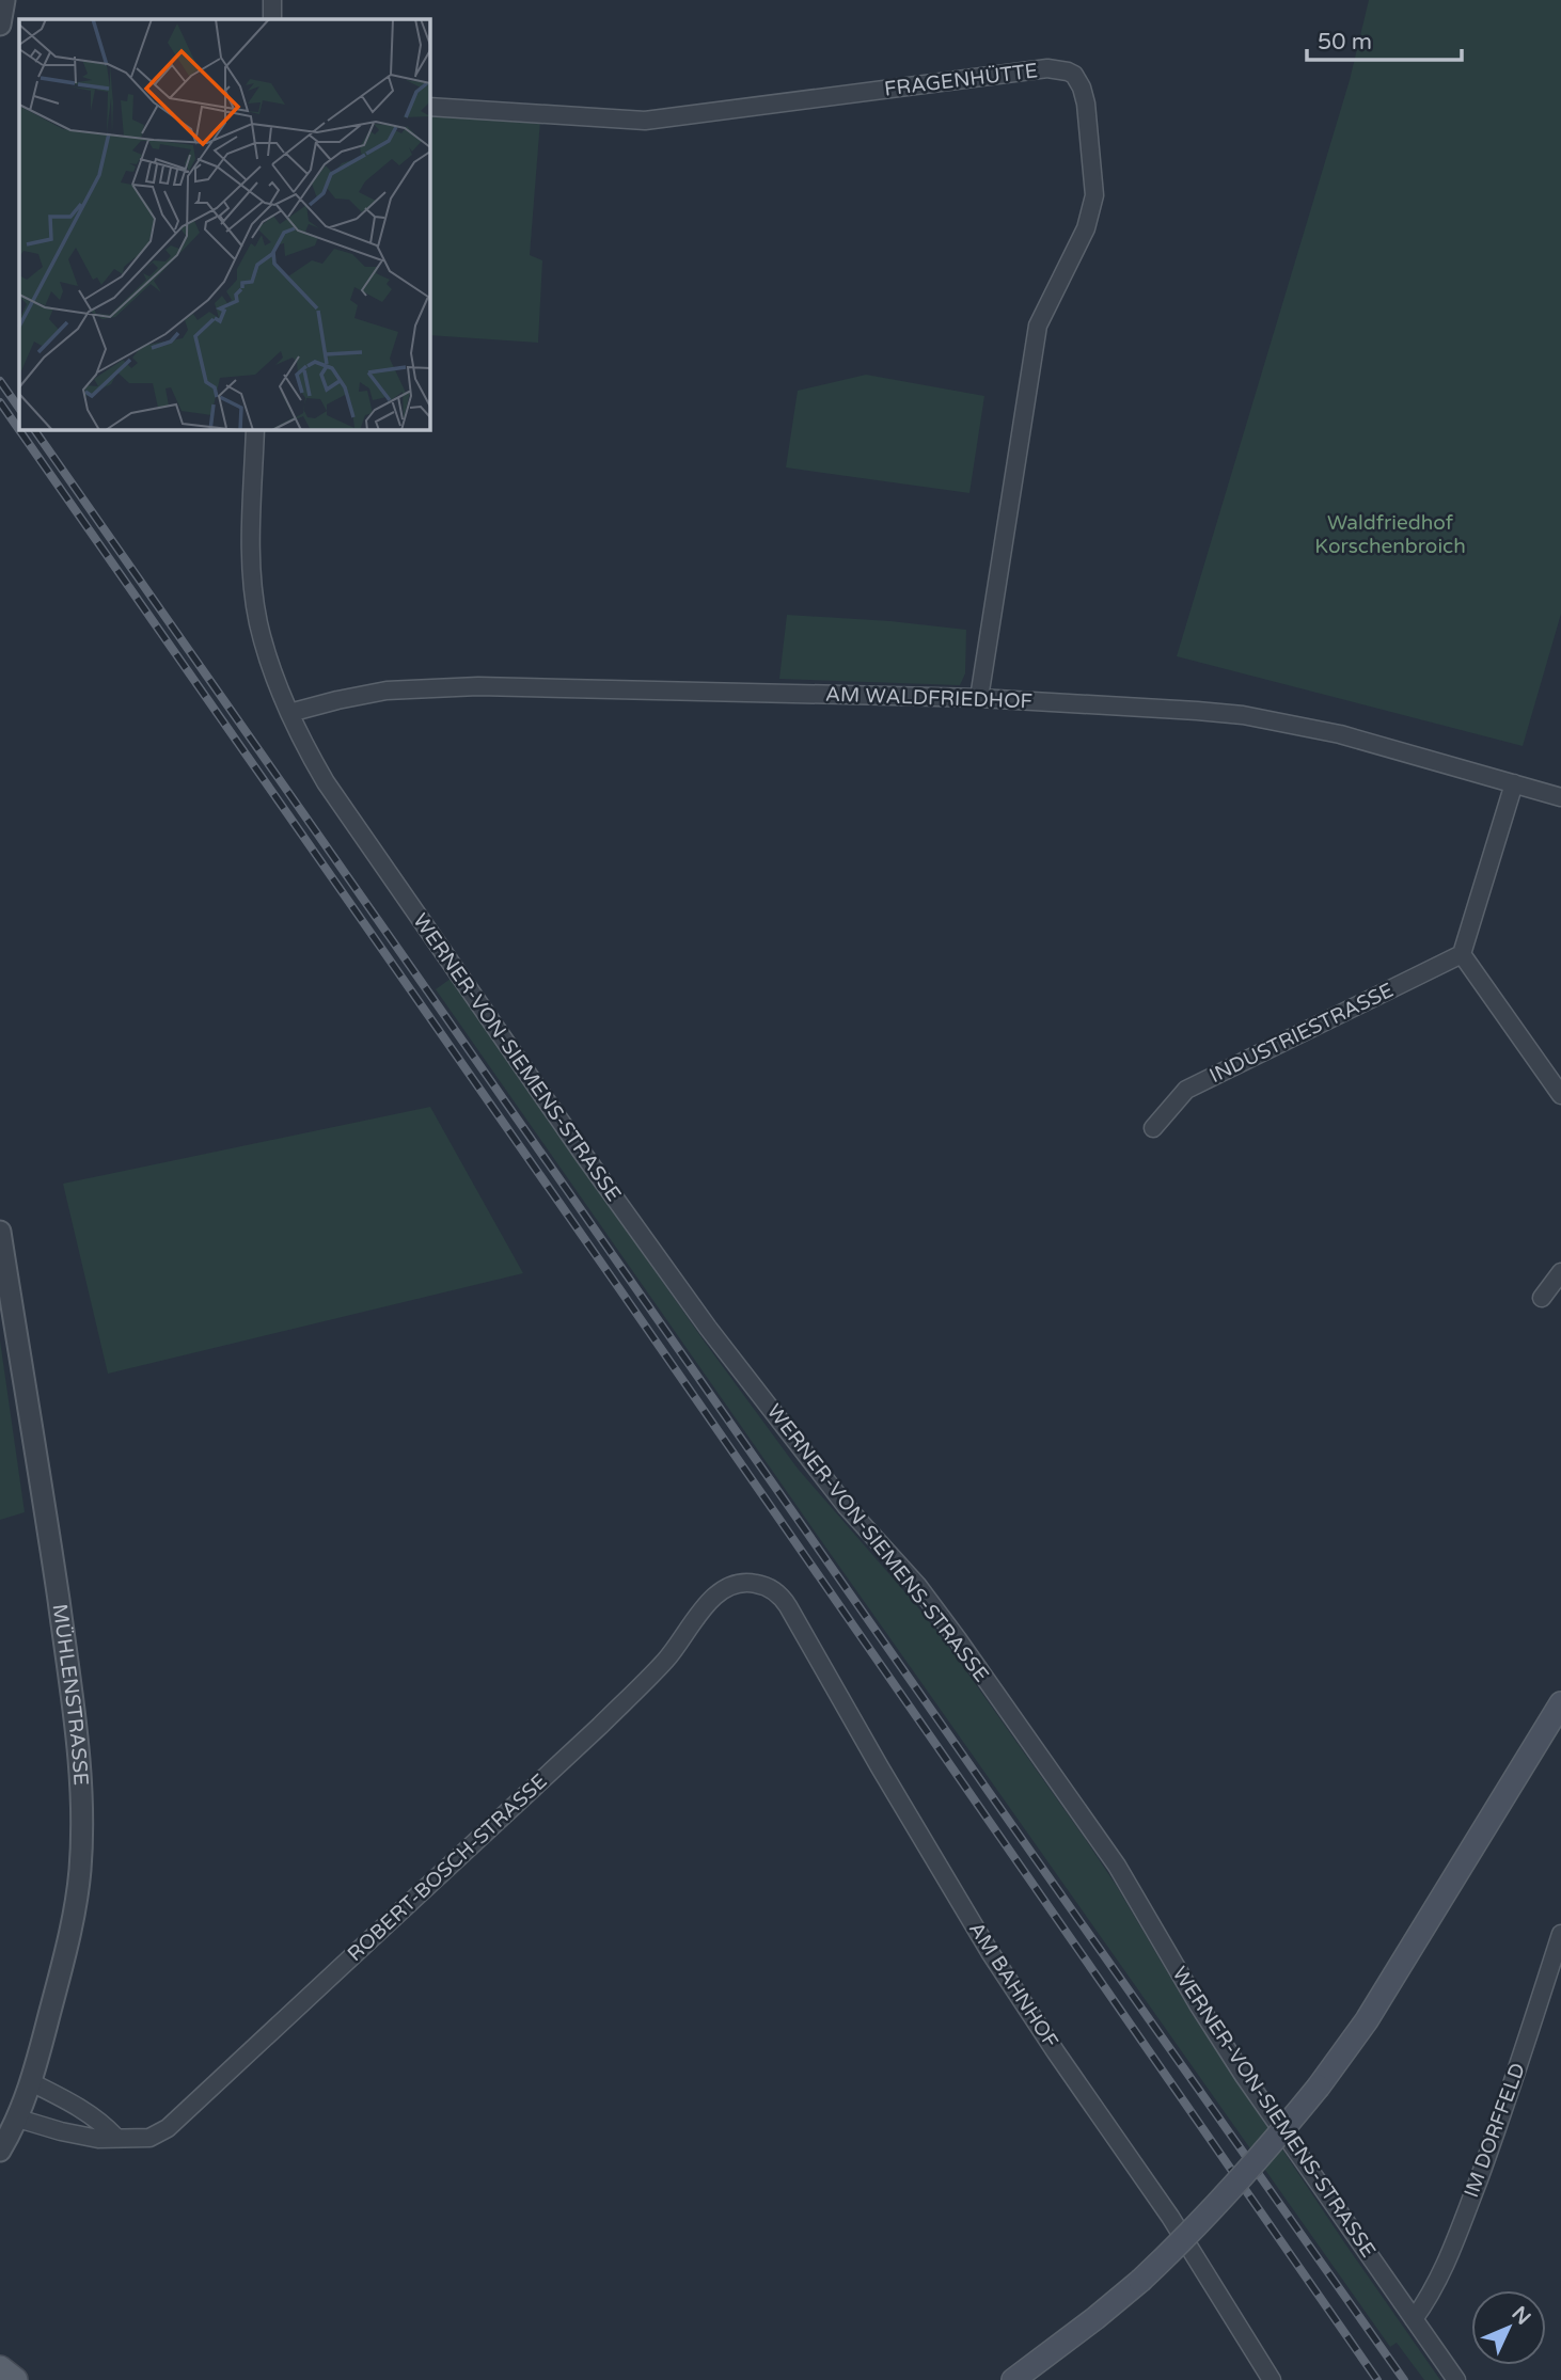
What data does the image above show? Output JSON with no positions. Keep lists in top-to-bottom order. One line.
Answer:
{"streets":{"street":["FRAGENHÜTTE","AM WALDFRIEDHOF","INDUSTRIESTRASSE","WERNER-VON-SIEMENS-STRASSE","MÜHLENSTRASSE","ROBERT-BOSCH-STRASSE","AM BAHNHOF","IM DORFFELD"]},"crossings":[["FRAGENHÜTTE","AM WALDFRIEDHOF"],["AM WALDFRIEDHOF","WERNER-VON-SIEMENS-STRASSE"],["WERNER-VON-SIEMENS-STRASSE","IM DORFFELD"],["MÜHLENSTRASSE","ROBERT-BOSCH-STRASSE"],["ROBERT-BOSCH-STRASSE","AM BAHNHOF"]],"parks":["Waldfriedhof Korschenbroich"],"scale_bar":"50 m","north":"top right"}
